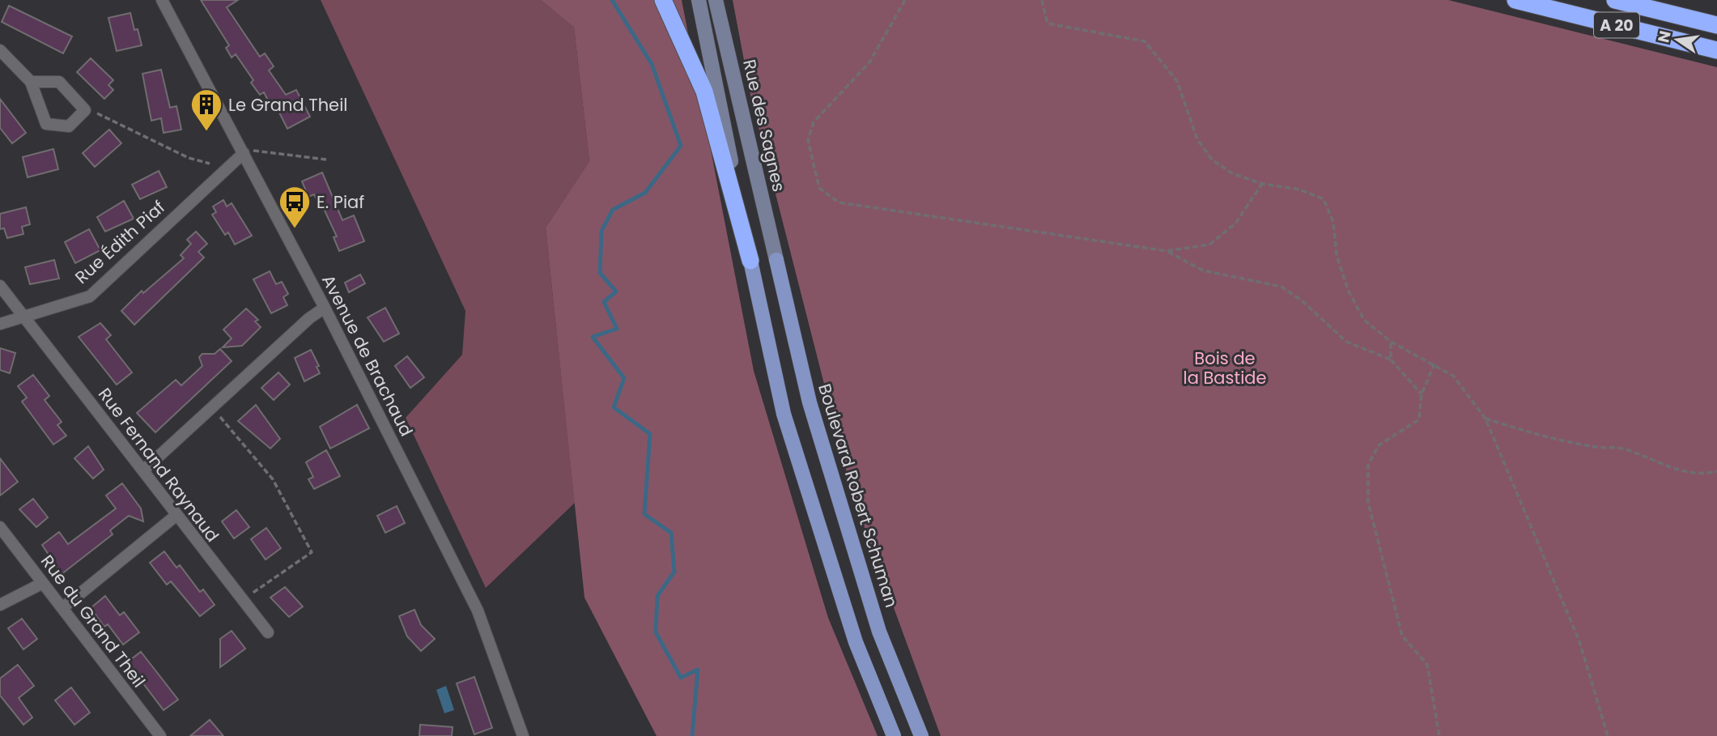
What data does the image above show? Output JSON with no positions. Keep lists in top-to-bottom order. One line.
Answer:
{"streets":{"highway":["A 20"],"main road":["Boulevard Robert Schuman"],"street":["Rue des Sagnes","Rue Édith Piaf","Avenue de Brachaud","Rue Fernand Raynaud","Rue du Grand Theil"]},"crossings":[["Rue des Sagnes","Boulevard Robert Schuman"],["Rue Édith Piaf","Avenue de Brachaud"],["Rue Édith Piaf","Rue Fernand Raynaud"]],"parks":["Bois de la Bastide"],"places":{"building":["Le Grand Theil"],"bus stop":["E. Piaf"]},"north":"left"}
